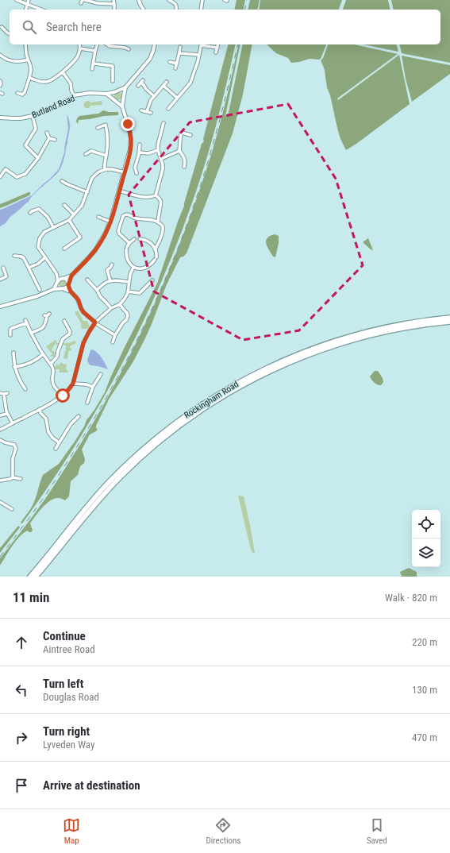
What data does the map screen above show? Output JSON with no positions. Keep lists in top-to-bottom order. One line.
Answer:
{"streets":{"highway":["Rockingham Road"],"street":["Butland Road"]},"page":{"search":"Search here","heading":["11 min","Walk · 820 m"],"list":[["Continue","Aintree Road","220 m"],["Turn left","Douglas Road","130 m"],["Turn right","Lyveden Way","470 m"],"Arrive at destination"],"nav":["Map","Directions","Saved"]}}
